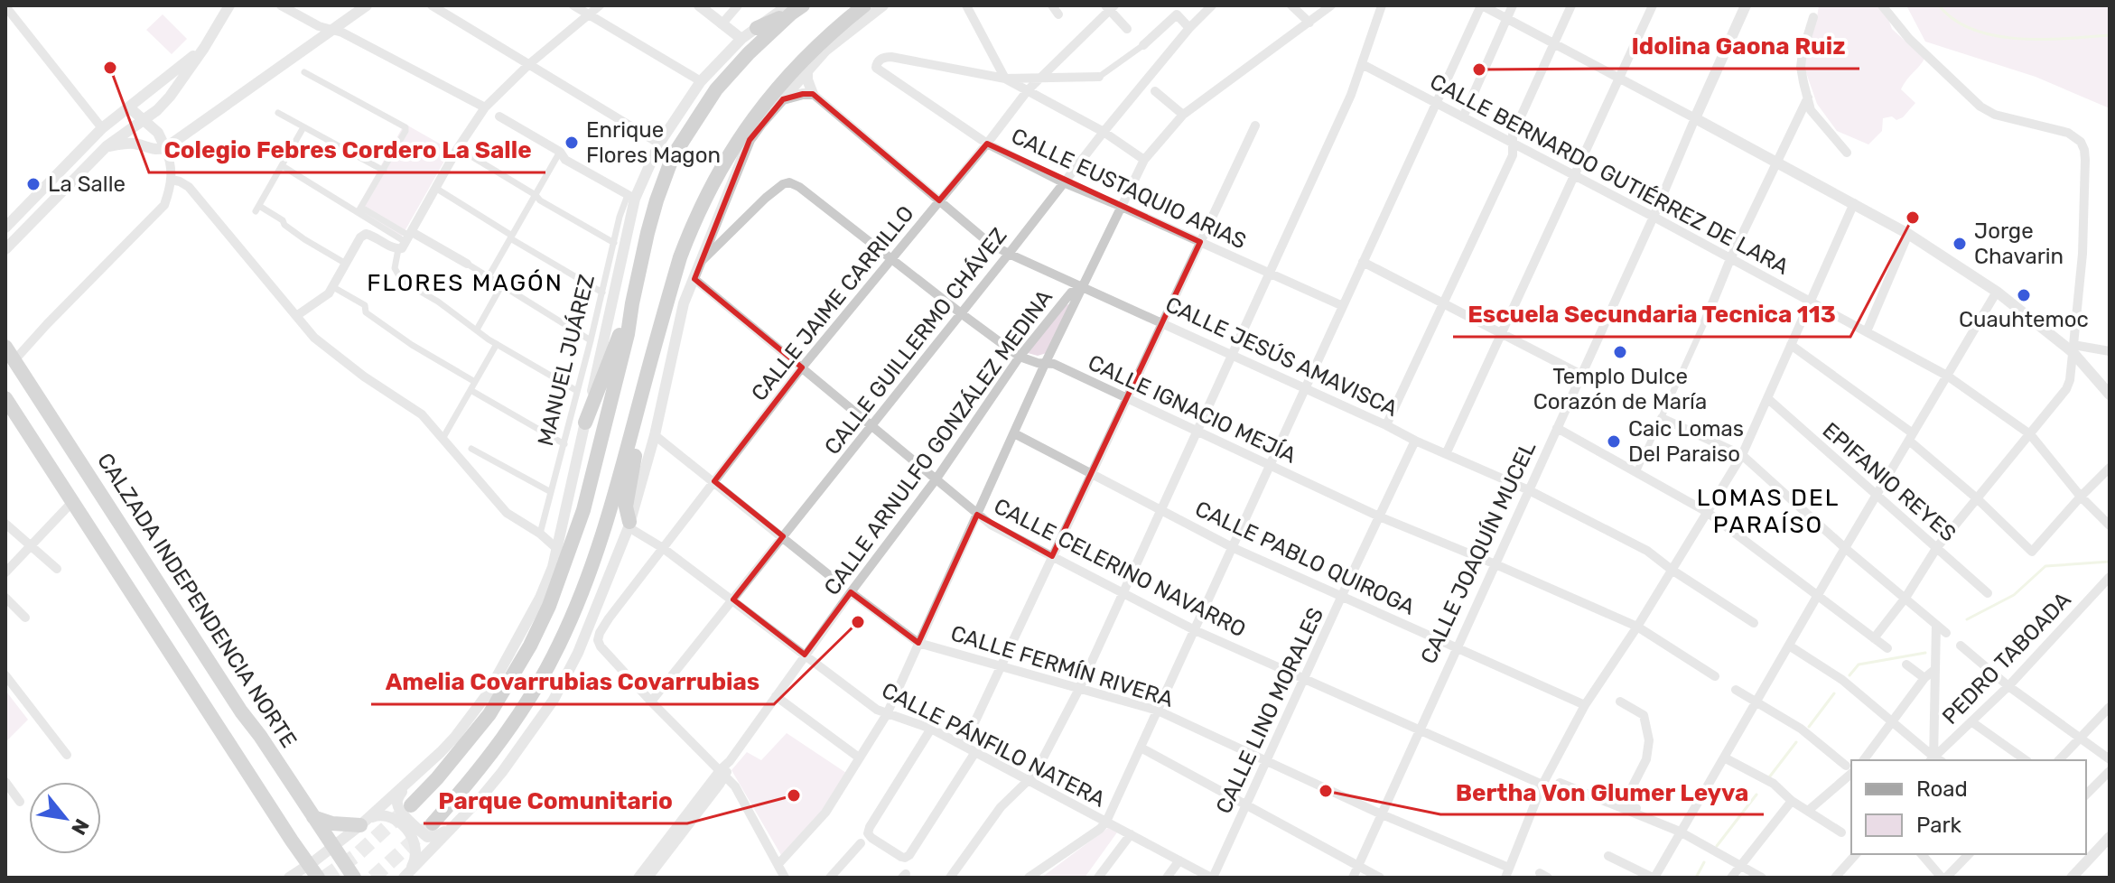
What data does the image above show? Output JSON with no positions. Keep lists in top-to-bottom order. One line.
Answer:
{"streets":{"main road":["CALZADA INDEPENDENCIA NORTE"],"street":["CALLE BERNARDO GUTIÉRREZ DE LARA","CALLE EUSTAQUIO ARIAS","CALLE JAIME CARRILLO","CALLE GUILLERMO CHÁVEZ","CALLE JESÚS AMAVISCA","MANUEL JUÁREZ","CALLE IGNACIO MEJÍA","CALLE ARNULFO GONZÁLEZ MEDINA","EPIFANIO REYES","CALLE JOAQUÍN MUCEL","CALLE PABLO QUIROGA","CALLE CELERINO NAVARRO","PEDRO TABOADA","CALLE FERMÍN RIVERA","CALLE LINO MORALES","CALLE PÁNFILO NATERA"]},"crossings":[["CALLE BERNARDO GUTIÉRREZ DE LARA","CALLE JOAQUÍN MUCEL"],["CALLE EUSTAQUIO ARIAS","CALLE JAIME CARRILLO"],["CALLE EUSTAQUIO ARIAS","CALLE GUILLERMO CHÁVEZ"],["CALLE EUSTAQUIO ARIAS","CALLE ARNULFO GONZÁLEZ MEDINA"],["CALLE JAIME CARRILLO","CALLE GUILLERMO CHÁVEZ"],["CALLE JAIME CARRILLO","CALLE JESÚS AMAVISCA"],["CALLE JAIME CARRILLO","CALLE IGNACIO MEJÍA"],["CALLE JAIME CARRILLO","CALLE CELERINO NAVARRO"],["CALLE JAIME CARRILLO","CALLE PÁNFILO NATERA"],["CALLE GUILLERMO CHÁVEZ","CALLE JESÚS AMAVISCA"],["CALLE GUILLERMO CHÁVEZ","CALLE IGNACIO MEJÍA"],["CALLE GUILLERMO CHÁVEZ","CALLE CELERINO NAVARRO"],["CALLE GUILLERMO CHÁVEZ","CALLE PÁNFILO NATERA"],["CALLE JESÚS AMAVISCA","CALLE ARNULFO GONZÁLEZ MEDINA"],["CALLE JESÚS AMAVISCA","CALLE JOAQUÍN MUCEL"],["CALLE JESÚS AMAVISCA","CALLE LINO MORALES"],["CALLE IGNACIO MEJÍA","CALLE ARNULFO GONZÁLEZ MEDINA"],["CALLE IGNACIO MEJÍA","CALLE JOAQUÍN MUCEL"],["CALLE IGNACIO MEJÍA","CALLE LINO MORALES"],["CALLE ARNULFO GONZÁLEZ MEDINA","CALLE CELERINO NAVARRO"],["CALLE ARNULFO GONZÁLEZ MEDINA","CALLE FERMÍN RIVERA"],["CALLE ARNULFO GONZÁLEZ MEDINA","CALLE PÁNFILO NATERA"],["CALLE JOAQUÍN MUCEL","CALLE PABLO QUIROGA"],["CALLE JOAQUÍN MUCEL","CALLE CELERINO NAVARRO"],["CALLE JOAQUÍN MUCEL","CALLE FERMÍN RIVERA"],["CALLE PABLO QUIROGA","CALLE LINO MORALES"],["CALLE CELERINO NAVARRO","CALLE LINO MORALES"],["CALLE FERMÍN RIVERA","CALLE LINO MORALES"],["CALLE LINO MORALES","CALLE PÁNFILO NATERA"]],"districts":["FLORES MAGÓN","LOMAS DEL PARAÍSO"],"places":["Colegio Febres Cordero La Salle","Idolina Gaona Ruiz","Enrique Flores Magon","La Salle","Escuela Secundaria Tecnica 113","Jorge Chavarin","Cuauhtemoc","Templo Dulce Corazón de María","Caic Lomas Del Paraiso","Amelia Covarrubias Covarrubias","Bertha Von Glumer Leyva","Parque Comunitario"],"legend":["Road","Park"],"north":"bottom right"}
